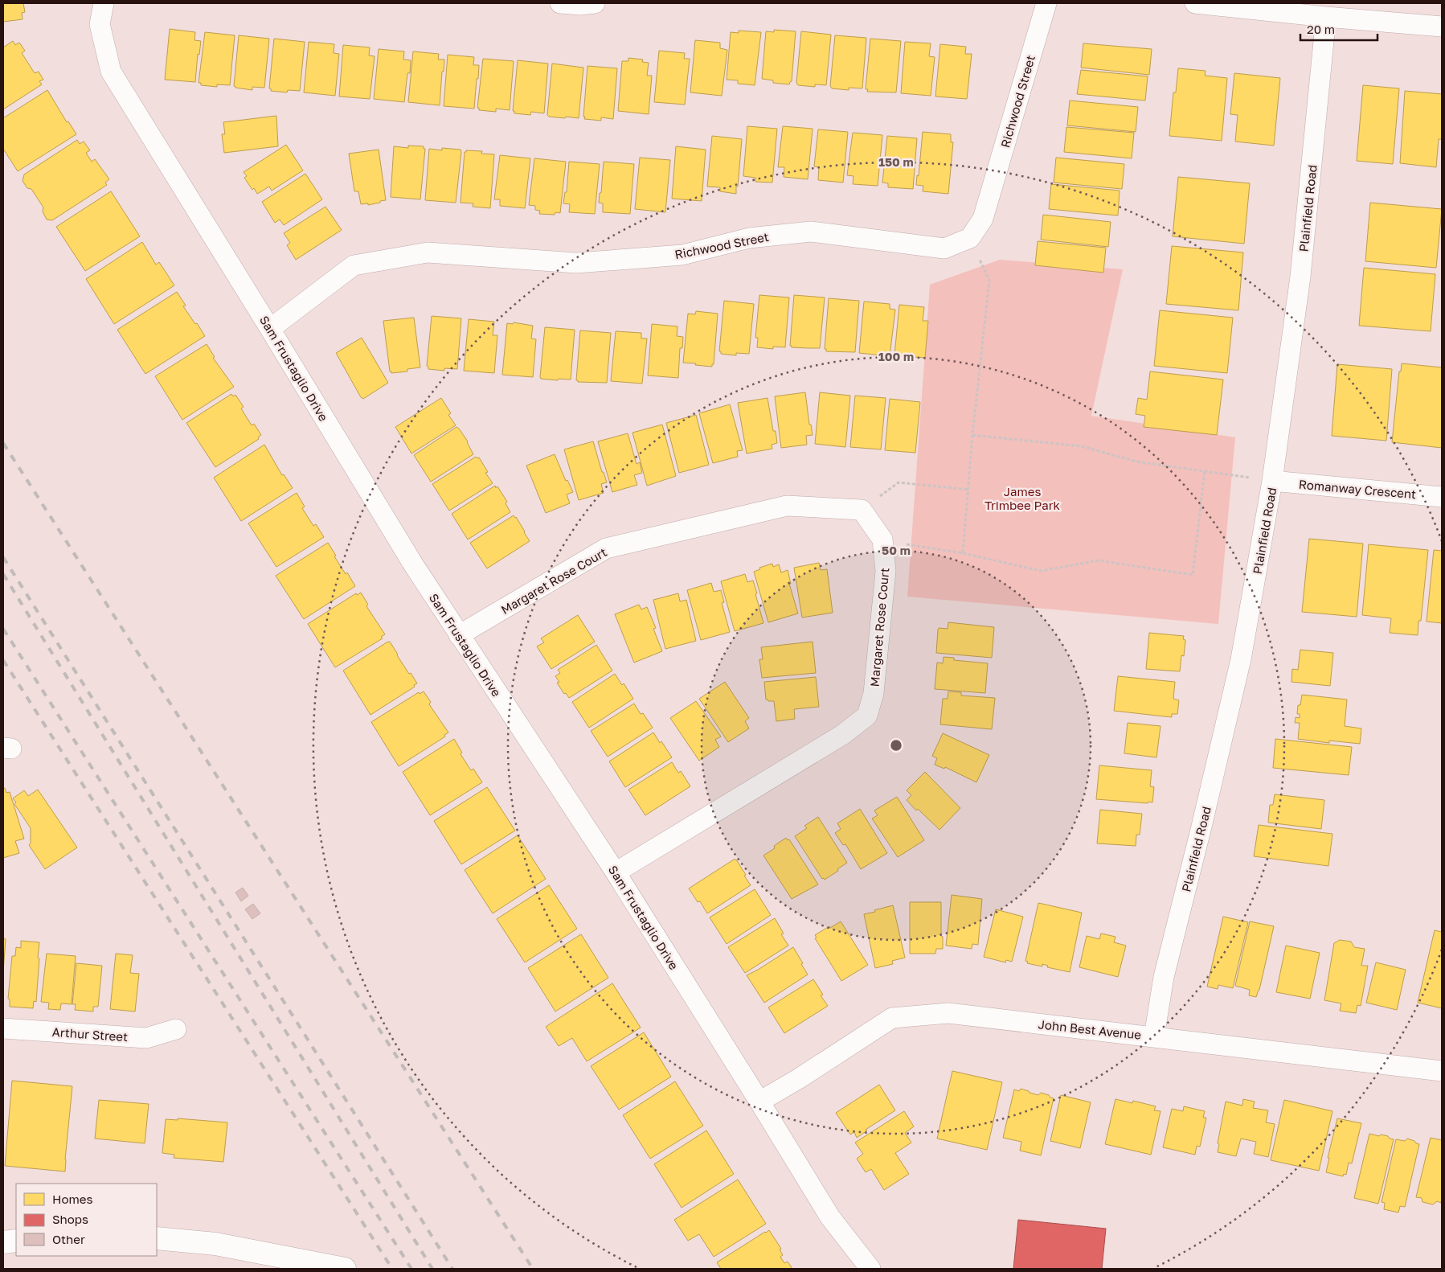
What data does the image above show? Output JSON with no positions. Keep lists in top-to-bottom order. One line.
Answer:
{"streets":{"street":["Richwood Street","Plainfield Road","Sam Frustaglio Drive","Romanway Crescent","Margaret Rose Court","John Best Avenue","Arthur Street"]},"crossings":[["Richwood Street","Sam Frustaglio Drive"],["Plainfield Road","Romanway Crescent"],["Plainfield Road","John Best Avenue"],["Sam Frustaglio Drive","Margaret Rose Court"],["Sam Frustaglio Drive","John Best Avenue"]],"parks":["James Trimbee Park"],"legend":["Homes","Shops","Other"],"scale_bar":"20 m","rings":["150 m","100 m","50 m"]}
